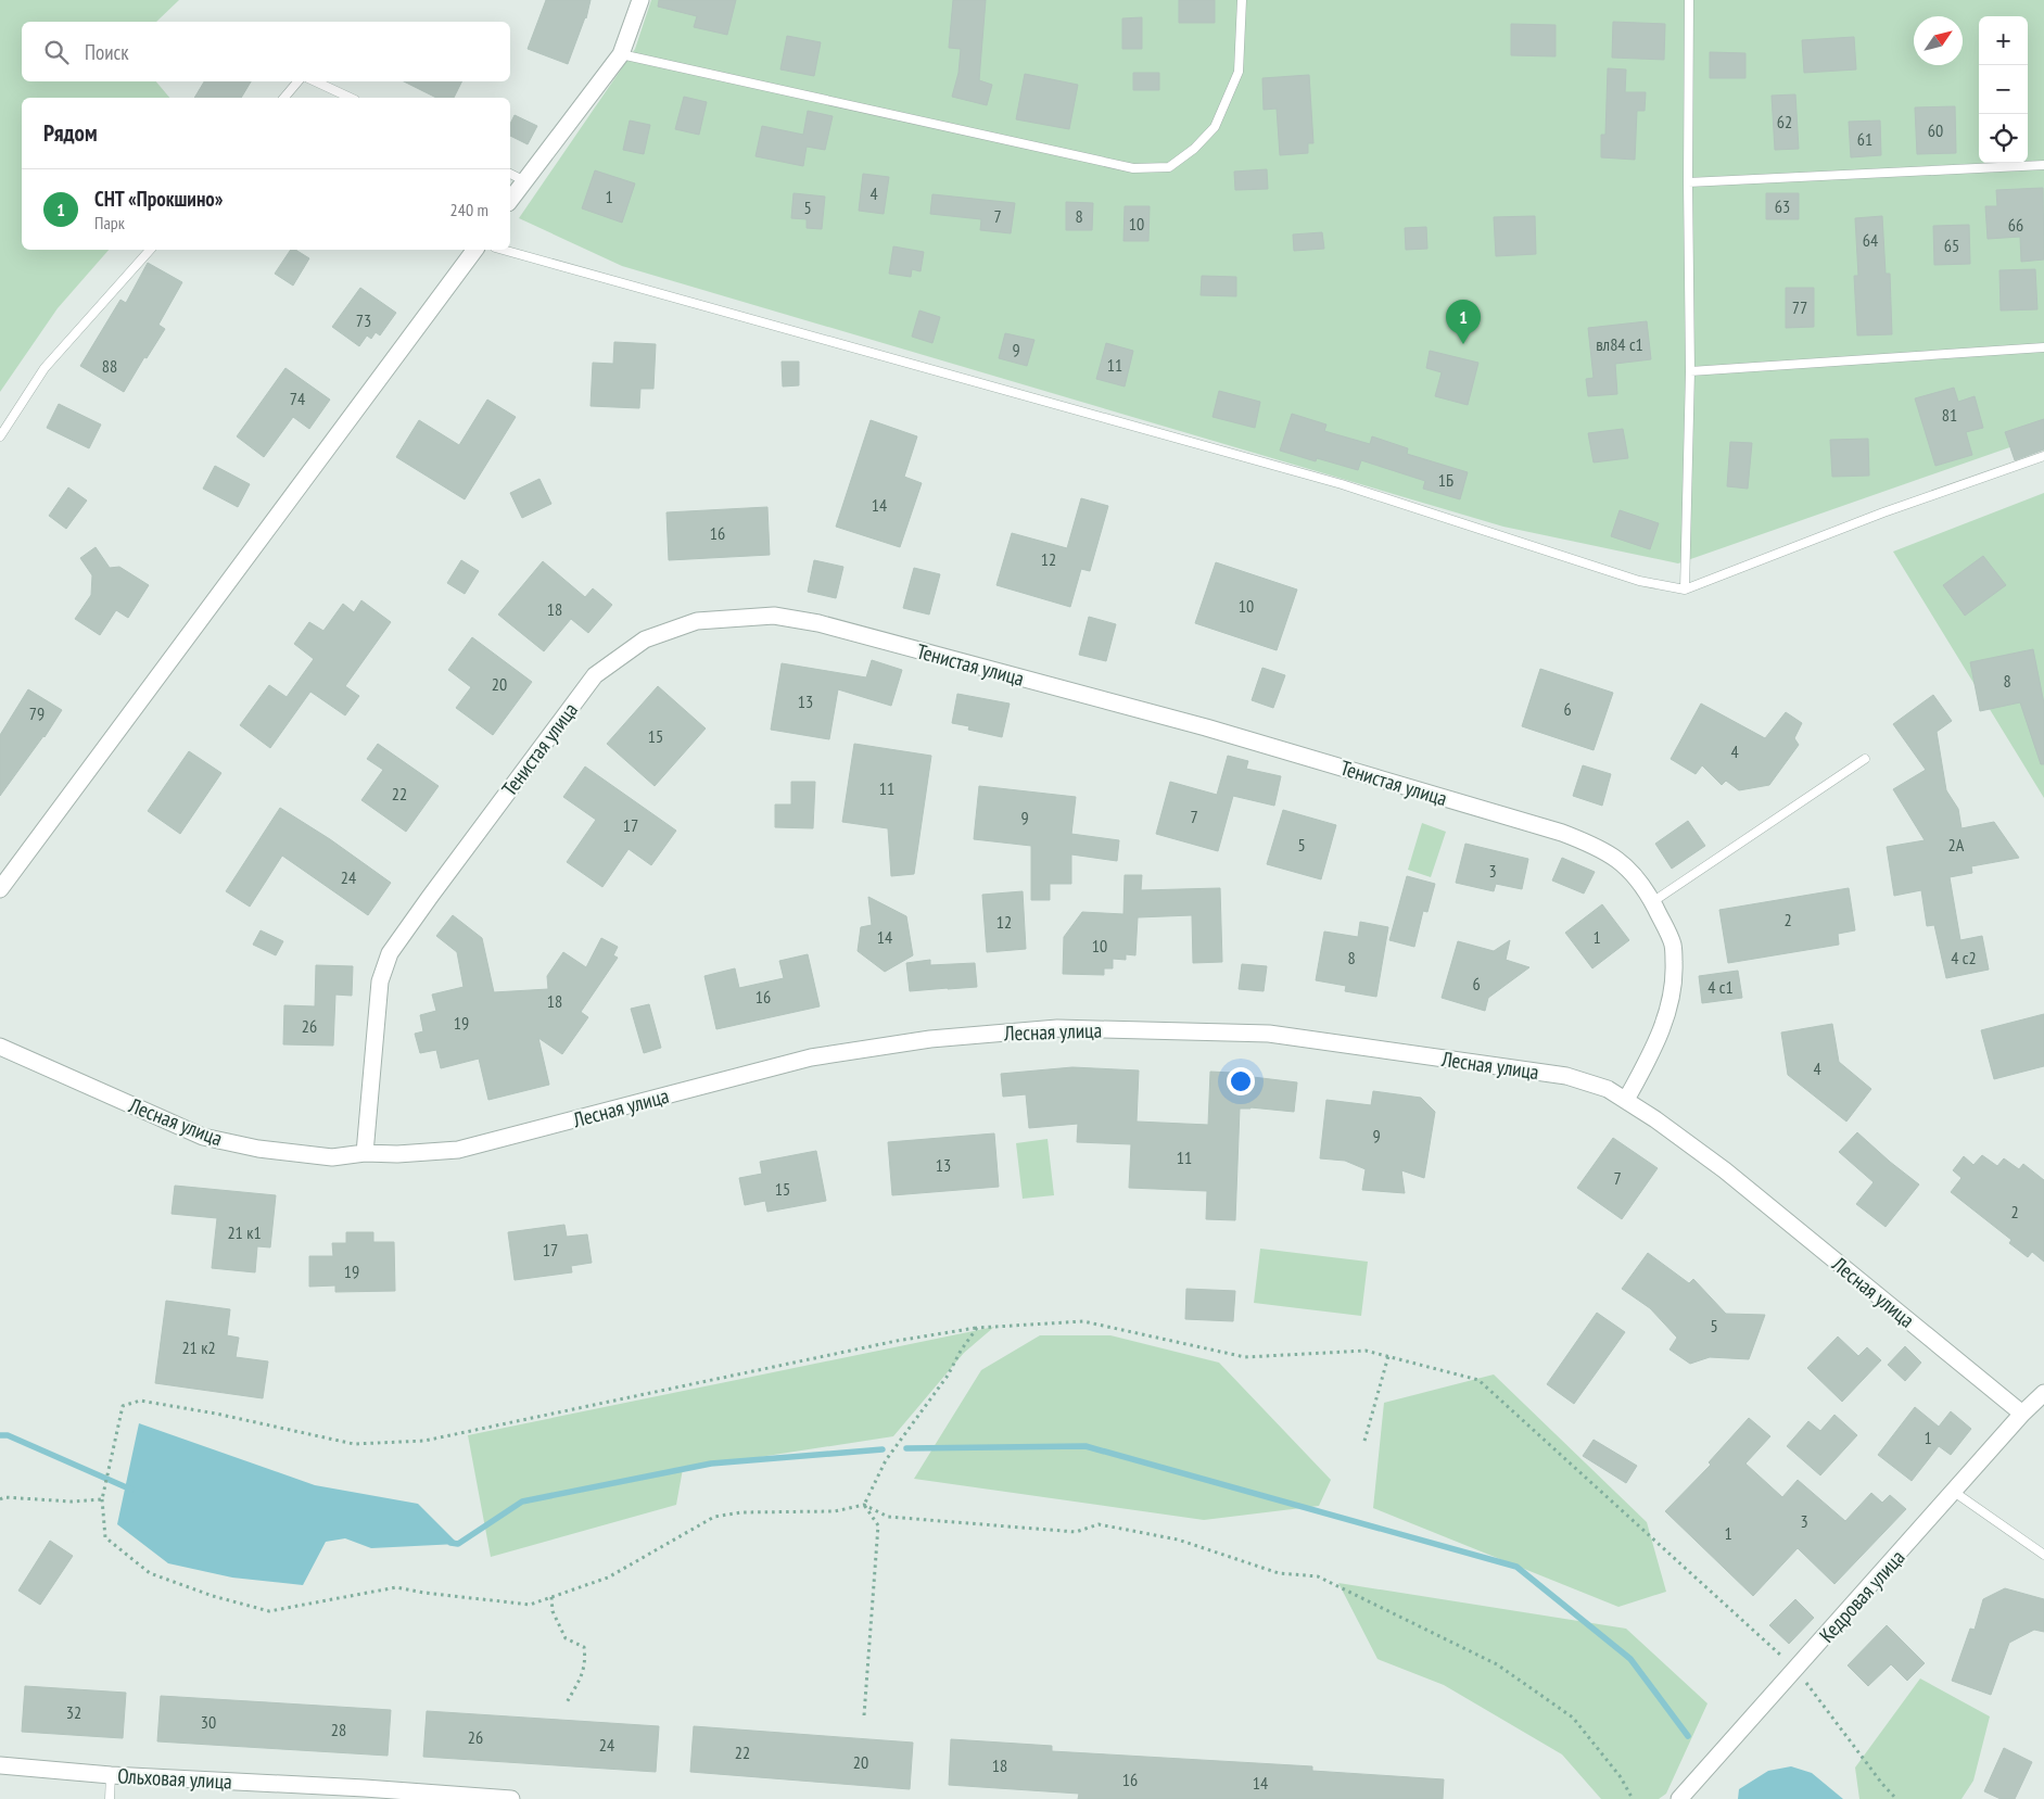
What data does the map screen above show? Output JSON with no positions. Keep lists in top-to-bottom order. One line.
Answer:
{"streets":{"street":["Тенистая улица","Лесная улица","Кедровая улица","Ольховая улица"]},"crossings":[["Тенистая улица","Лесная улица"],["Лесная улица","Кедровая улица"]],"house_numbers":["62","60","61","4","1","63","5","7","8","10","66","64","65","77","73","вл84 с1","9","11","88","74","81","1Б","14","16","12","10","18","8","20","13","6","79","15","4","11","22","7","9","17","5","2А","3","24","2","12","14","1","10","8","4 с2","6","4 с1","16","18","19","26","4","9","11","13","7","15","2","21 к1","17","19","5","21 к2","1","3","1","32","30","28","26","24","22","20","18","16","14"],"north":"top right","page":{"map_buttons":["+","−"],"search":"Поиск","heading":"Рядом","list":[{"mark":"1","name":"СНТ «Прокшино»","note":"Парк","value":"240 m"}],"pins":"1"}}
